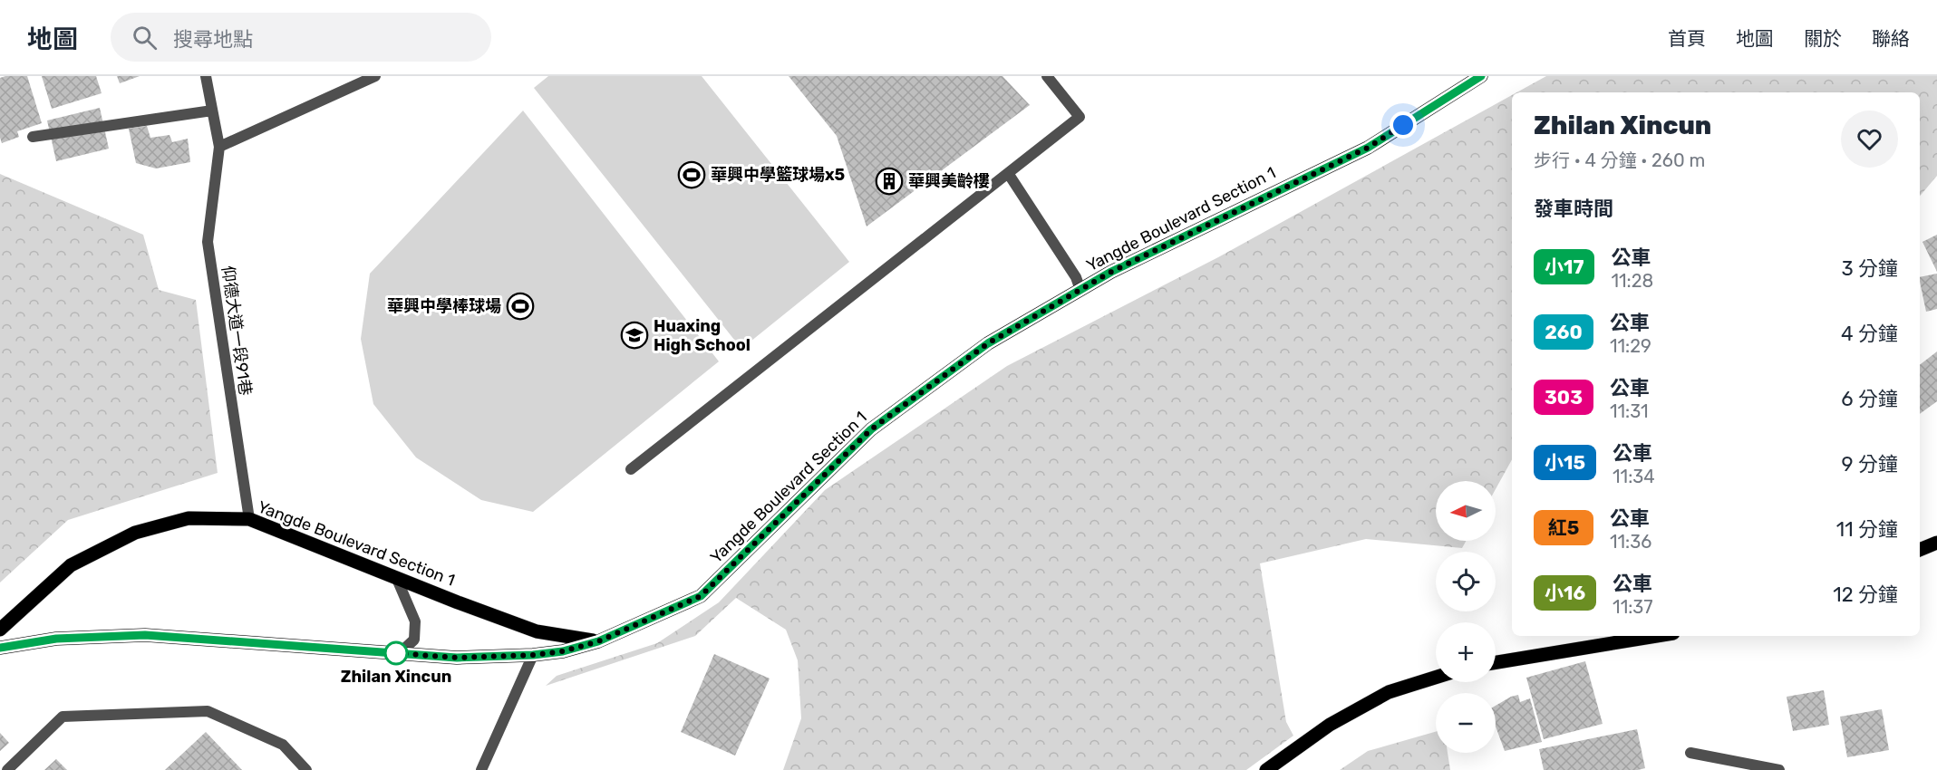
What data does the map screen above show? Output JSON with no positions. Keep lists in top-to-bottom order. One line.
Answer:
{"streets":{"main road":["Yangde Boulevard Section 1"],"lane":["仰德大道一段91巷"]},"crossings":[["Yangde Boulevard Section 1","仰德大道一段91巷"]],"places":{"sports":["華興中學籃球場x5","華興中學棒球場"],"building":["華興美齡樓"],"school or university":["Huaxing High School"],"other":["Zhilan Xincun"]},"lines":["bus line 小17"],"north":"left","page":{"header":"地圖","search":"搜尋地點","nav":["首頁","地圖","關於","聯絡"],"heading":[["Zhilan Xincun","步行 · 4 分鐘 · 260 m"],"發車時間"],"list":[{"mark":"小17","name":"公車","note":"11:28","value":"3 分鐘"},{"mark":"260","name":"公車","note":"11:29","value":"4 分鐘"},{"mark":"303","name":"公車","note":"11:31","value":"6 分鐘"},{"mark":"小15","name":"公車","note":"11:34","value":"9 分鐘"},{"mark":"紅5","name":"公車","note":"11:36","value":"11 分鐘"},{"mark":"小16","name":"公車","note":"11:37","value":"12 分鐘"}],"map_buttons":["+","−"]}}
